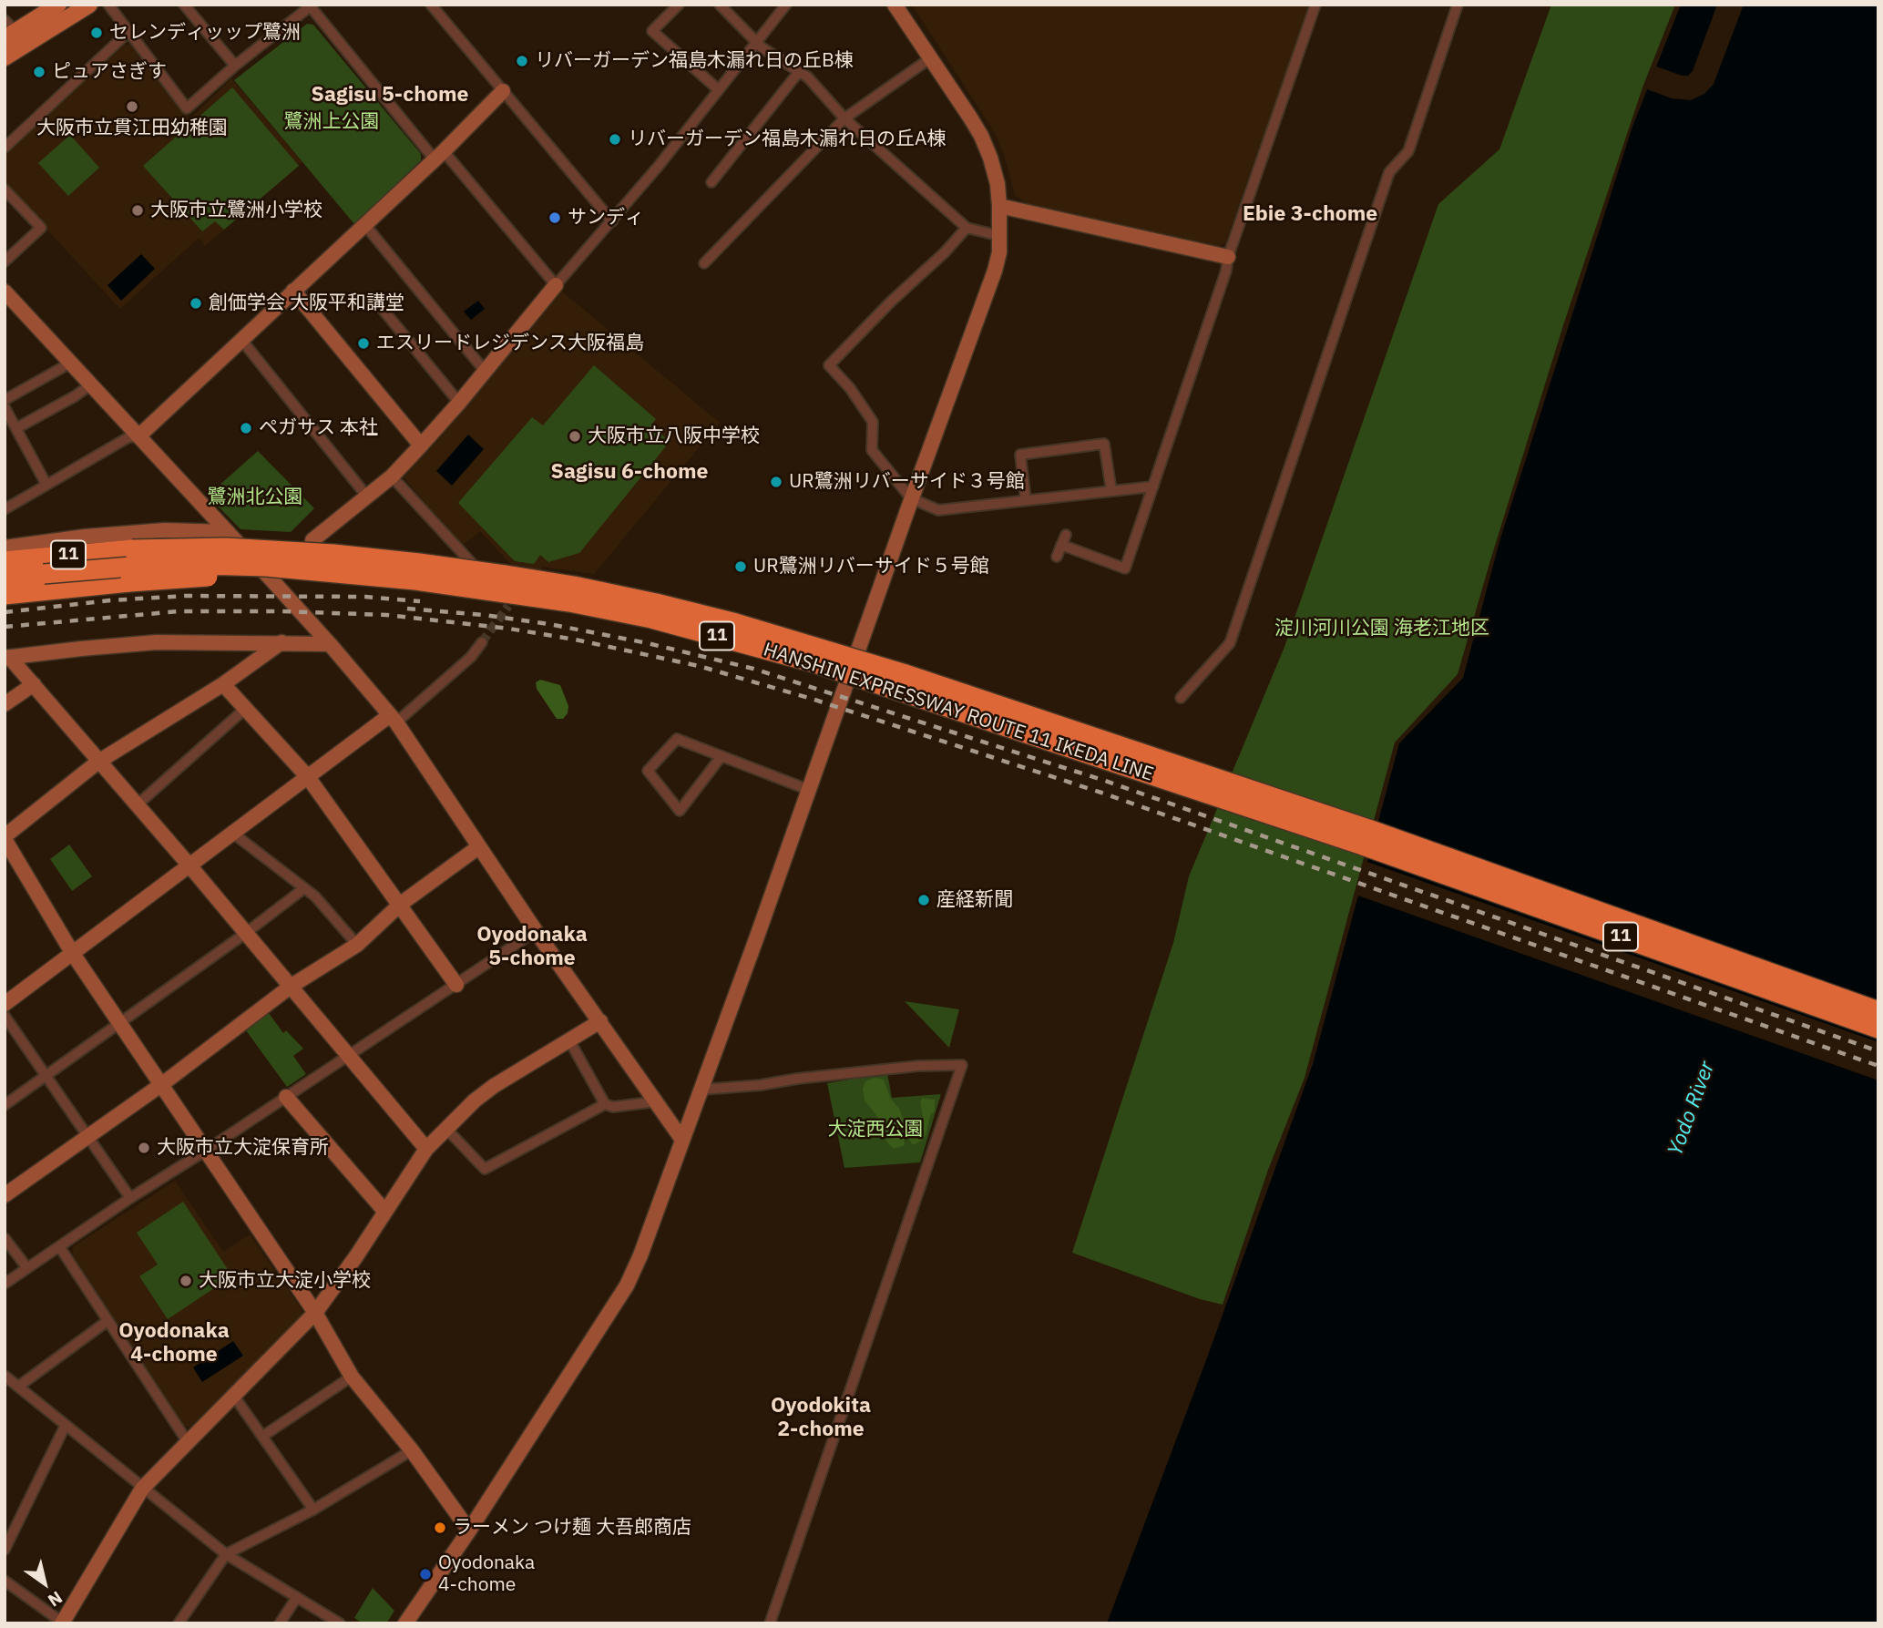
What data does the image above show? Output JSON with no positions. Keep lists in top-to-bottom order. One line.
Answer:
{"streets":{"highway":["11","HANSHIN EXPRESSWAY ROUTE 11 IKEDA LINE"]},"crossings":[["11","HANSHIN EXPRESSWAY ROUTE 11 IKEDA LINE"]],"districts":["Sagisu 5-chome","Ebie 3-chome","Sagisu 6-chome","Oyodonaka 5-chome","Oyodonaka 4-chome","Oyodokita 2-chome"],"water":["Yodo River"],"parks":["鷺洲上公園","鷺洲北公園","淀川河川公園 海老江地区","大淀西公園"],"places":["セレンディッップ鷺洲","リバーガーデン福島木漏れ日の丘B棟","ピュアさぎす","大阪市立貫江田幼稚園","リバーガーデン福島木漏れ日の丘A棟","大阪市立鷺洲小学校","サンディ","創価学会 大阪平和講堂","エスリードレジデンス大阪福島","ペガサス 本社","大阪市立八阪中学校","UR鷺洲リバーサイド３号館","UR鷺洲リバーサイド５号館","産経新聞","大阪市立大淀保育所","大阪市立大淀小学校","ラーメン つけ麺 大吾郎商店","Oyodonaka 4-chome"],"north":"bottom right"}
